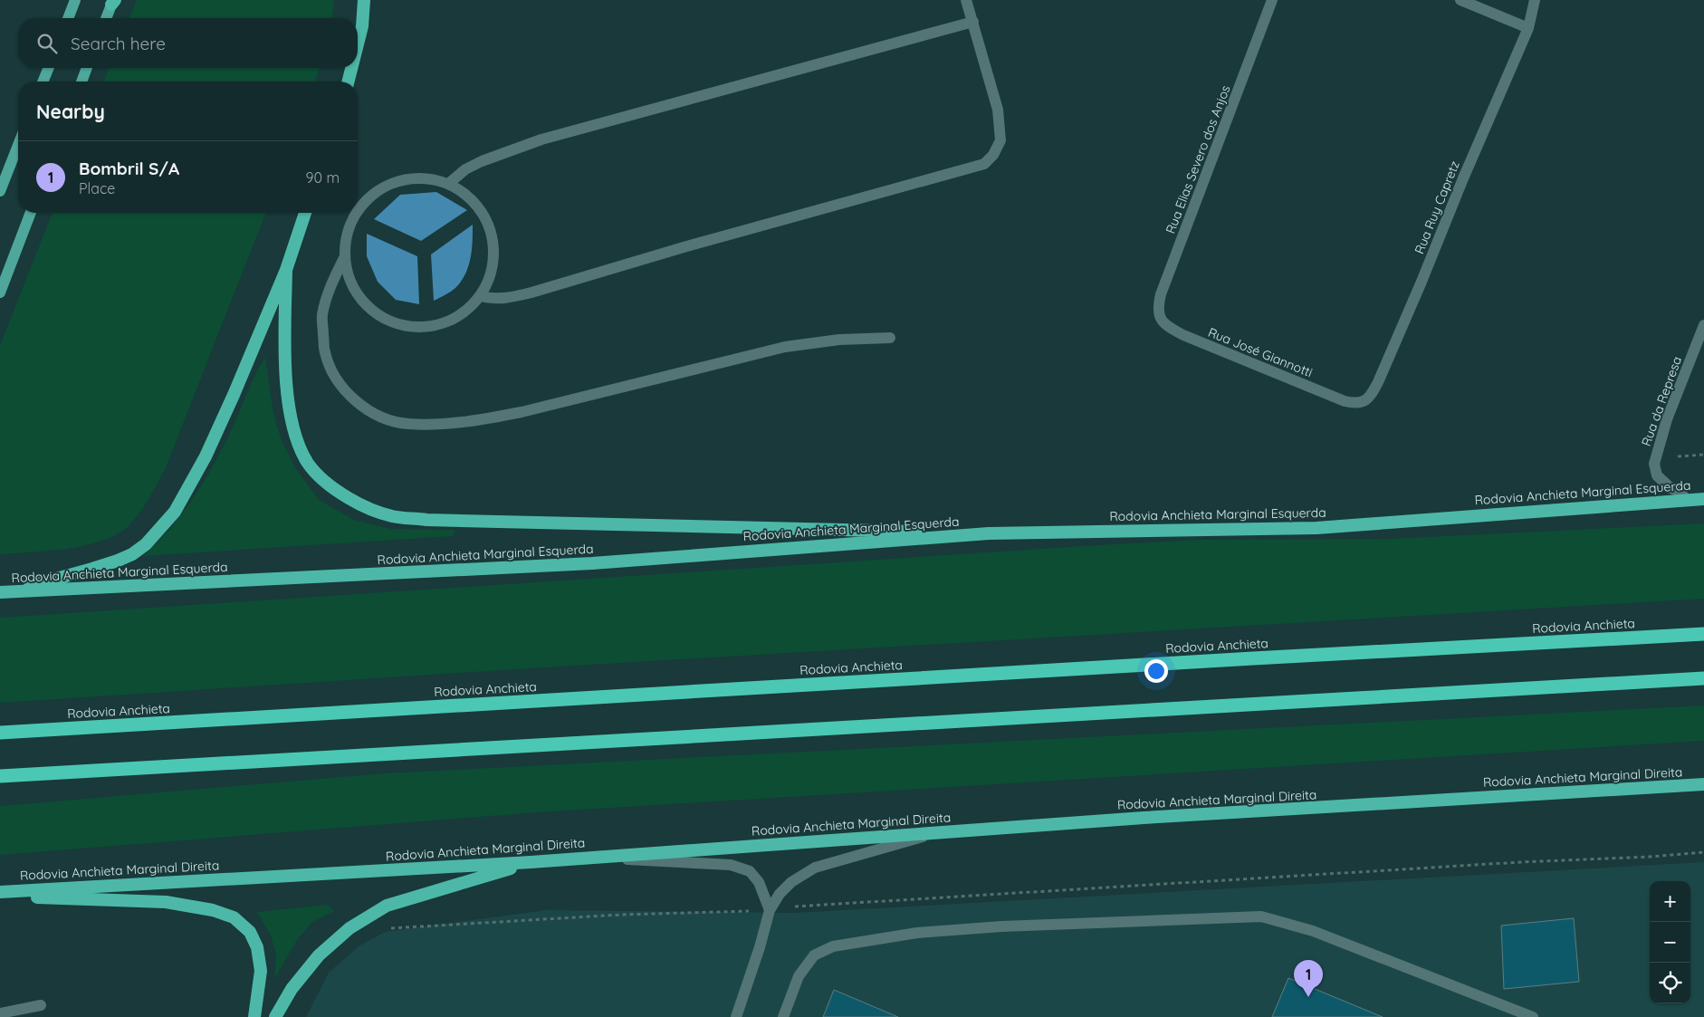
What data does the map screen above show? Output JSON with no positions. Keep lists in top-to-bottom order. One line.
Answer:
{"streets":{"highway":["Rodovia Anchieta Marginal Esquerda","Rodovia Anchieta","Rodovia Anchieta Marginal Direita"],"street":["Rua Elias Severo dos Anjos","Rua Ruy Capretz","Rua José Giannotti","Rua da Represa"]},"crossings":[["Rua Elias Severo dos Anjos","Rua José Giannotti"],["Rua Ruy Capretz","Rua José Giannotti"],["Rua da Represa","Rodovia Anchieta Marginal Esquerda"]],"page":{"search":"Search here","heading":"Nearby","list":[{"mark":"1","name":"Bombril S/A","note":"Place","value":"90 m"}],"map_buttons":["+","−"],"pins":"1"}}
